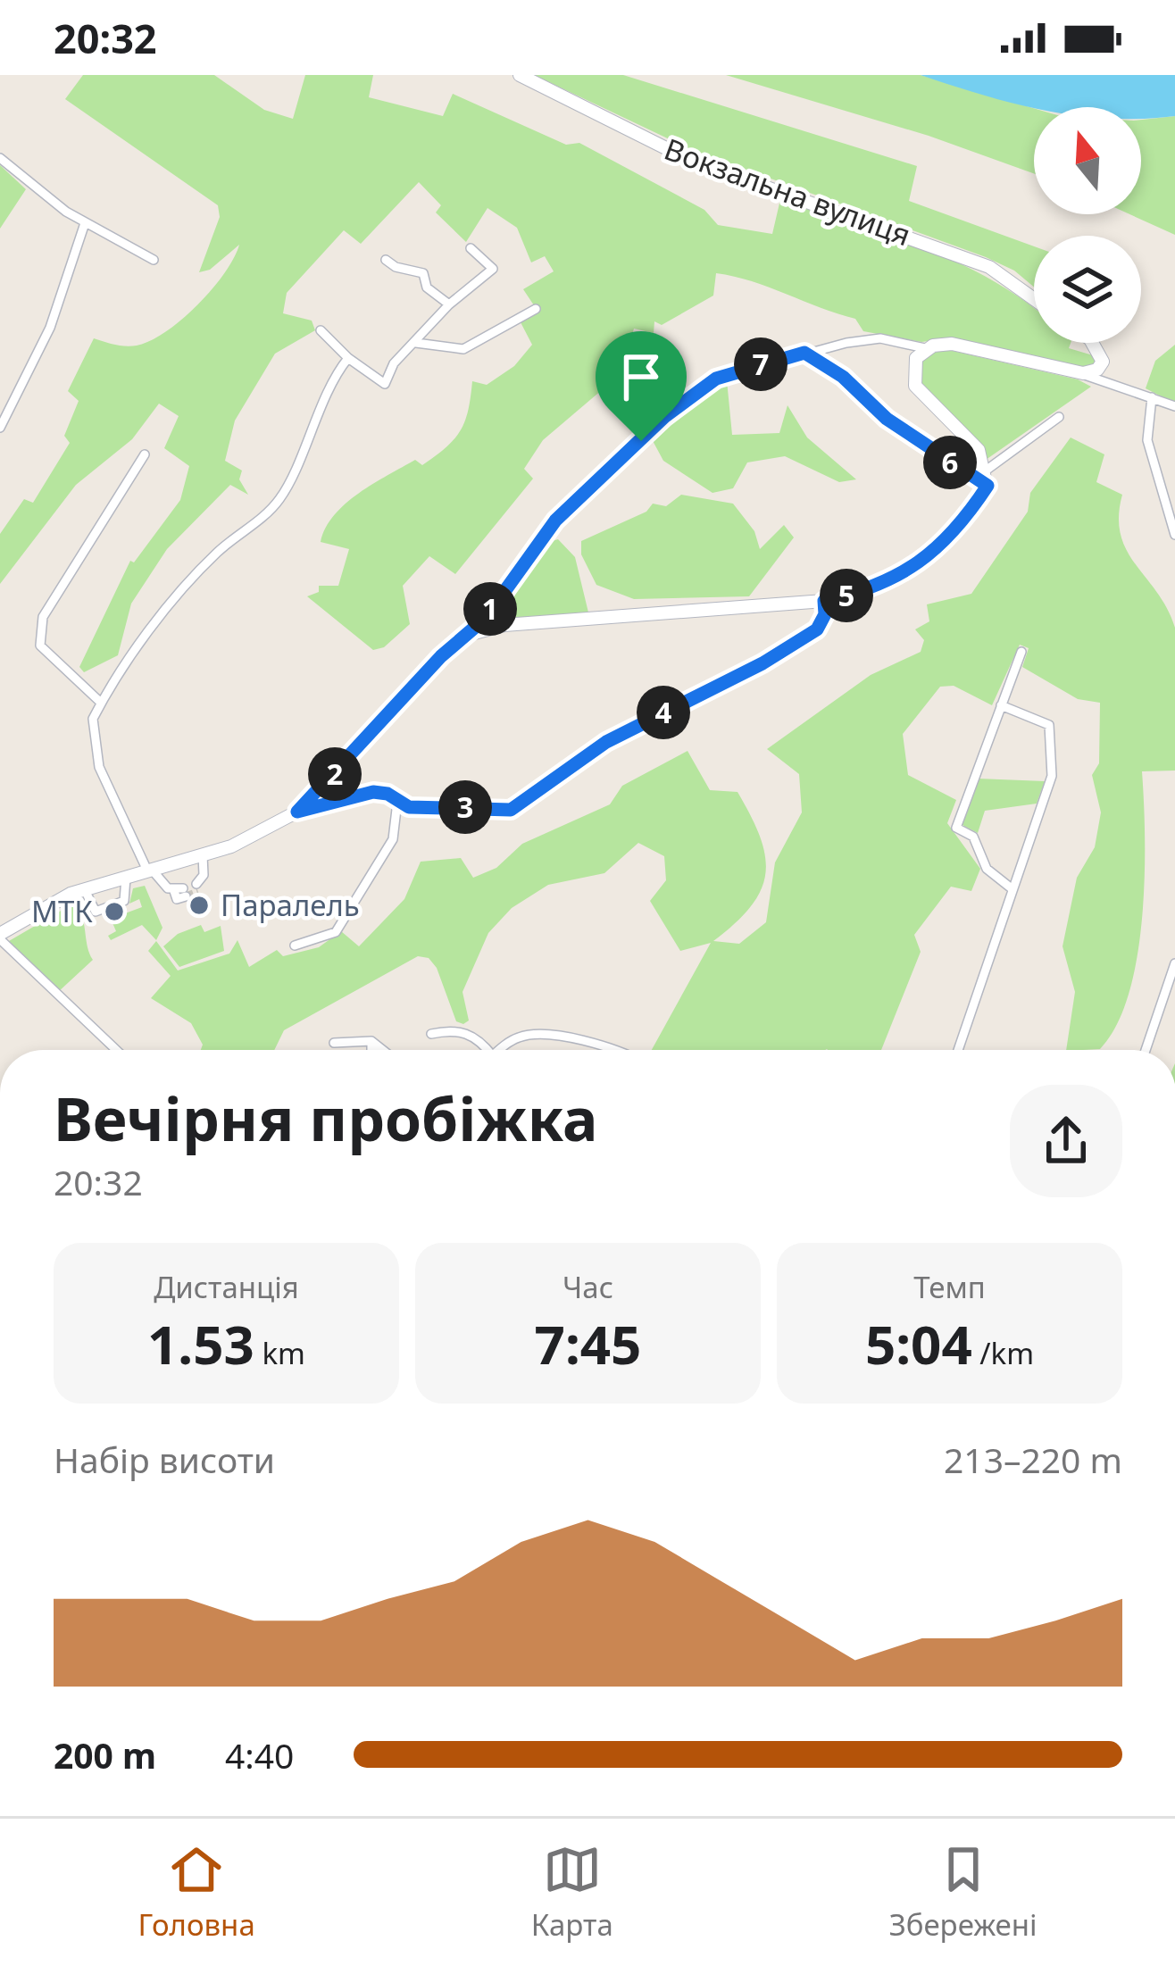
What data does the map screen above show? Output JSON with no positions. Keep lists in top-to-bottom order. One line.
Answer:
{"streets":{"main road":["Вокзальна вулиця"]},"places":["Паралель","МТК"],"north":"top","page":{"status":"20:32","pins":["7","6","5","1","4","2","3"],"heading":["Вечірня пробіжка","20:32"],"stats":[["Дистанція","1.53 km"],["Час","7:45"],["Темп","5:04 /km"]],"chart":["Набір висоти","213–220 m"],"list":[{"name":"200 m","note":"4:40"}],"tabs":["Головна","Карта","Збережені"]}}
